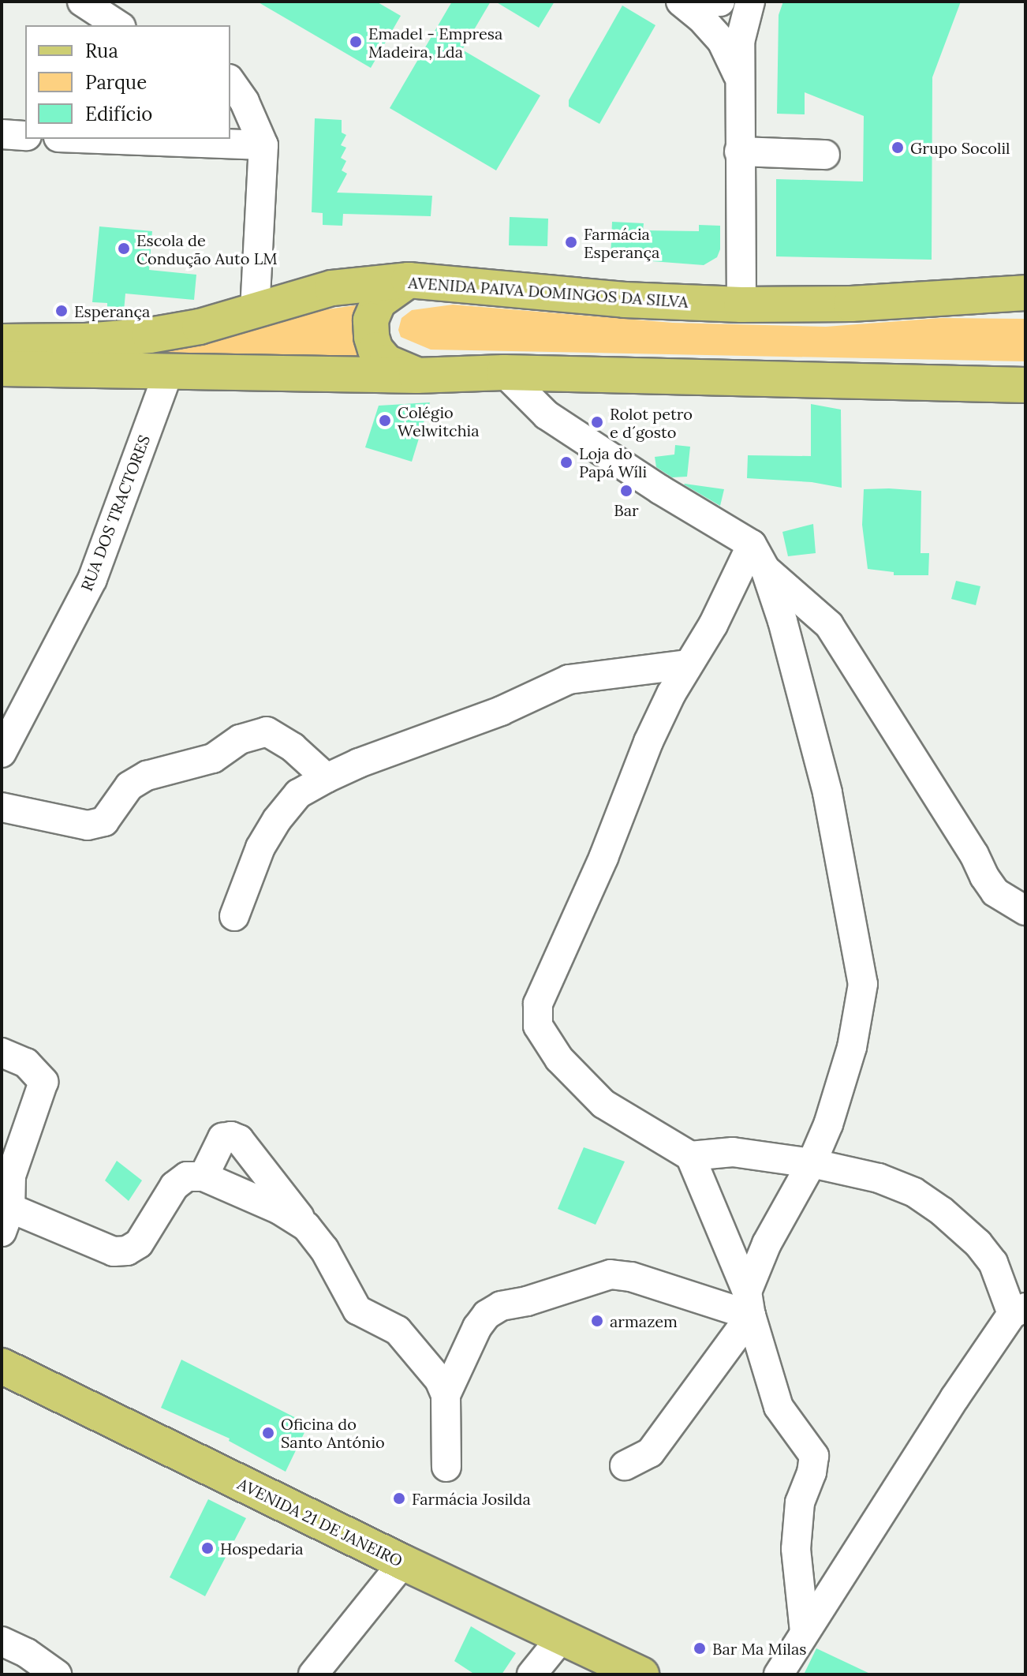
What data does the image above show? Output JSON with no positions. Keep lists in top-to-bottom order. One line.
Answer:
{"streets":{"main road":["AVENIDA PAIVA DOMINGOS DA SILVA","AVENIDA 21 DE JANEIRO"],"street":["RUA DOS TRACTORES"]},"places":["Emadel - Empresa Madeira, Lda","Grupo Socolil","Farmácia Esperança","Escola de Condução Auto LM","Esperança","Colégio Welwitchia","Rolot petro e d´gosto","Loja do Papá Wíli","Bar","armazem","Oficina do Santo António","Farmácia Josilda","Hospedaria","Bar Ma Milas"],"legend":["Rua","Parque","Edifício"]}
